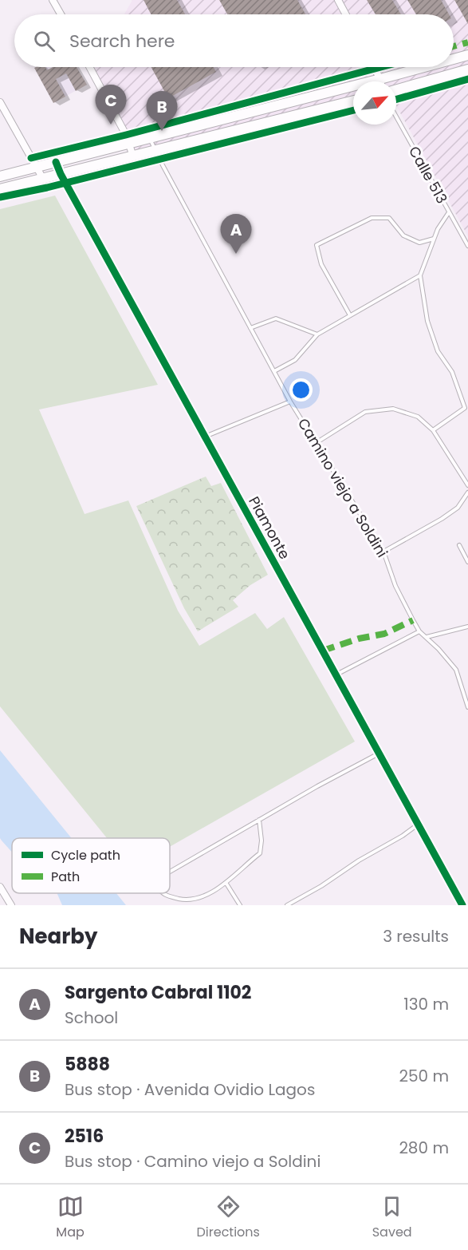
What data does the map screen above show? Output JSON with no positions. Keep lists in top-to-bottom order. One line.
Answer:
{"streets":{"street":["Piamonte"],"lane":["Calle 513","Camino viejo a Soldini"]},"legend":["Cycle path","Path"],"north":"top right","page":{"search":"Search here","pins":["C","B","A"],"heading":["Nearby","3 results"],"list":[{"mark":"A","name":"Sargento Cabral 1102","note":"School","value":"130 m"},{"mark":"B","name":"5888","note":"Bus stop · Avenida Ovidio Lagos","value":"250 m"},{"mark":"C","name":"2516","note":"Bus stop · Camino viejo a Soldini","value":"280 m"}],"nav":["Map","Directions","Saved"]}}
